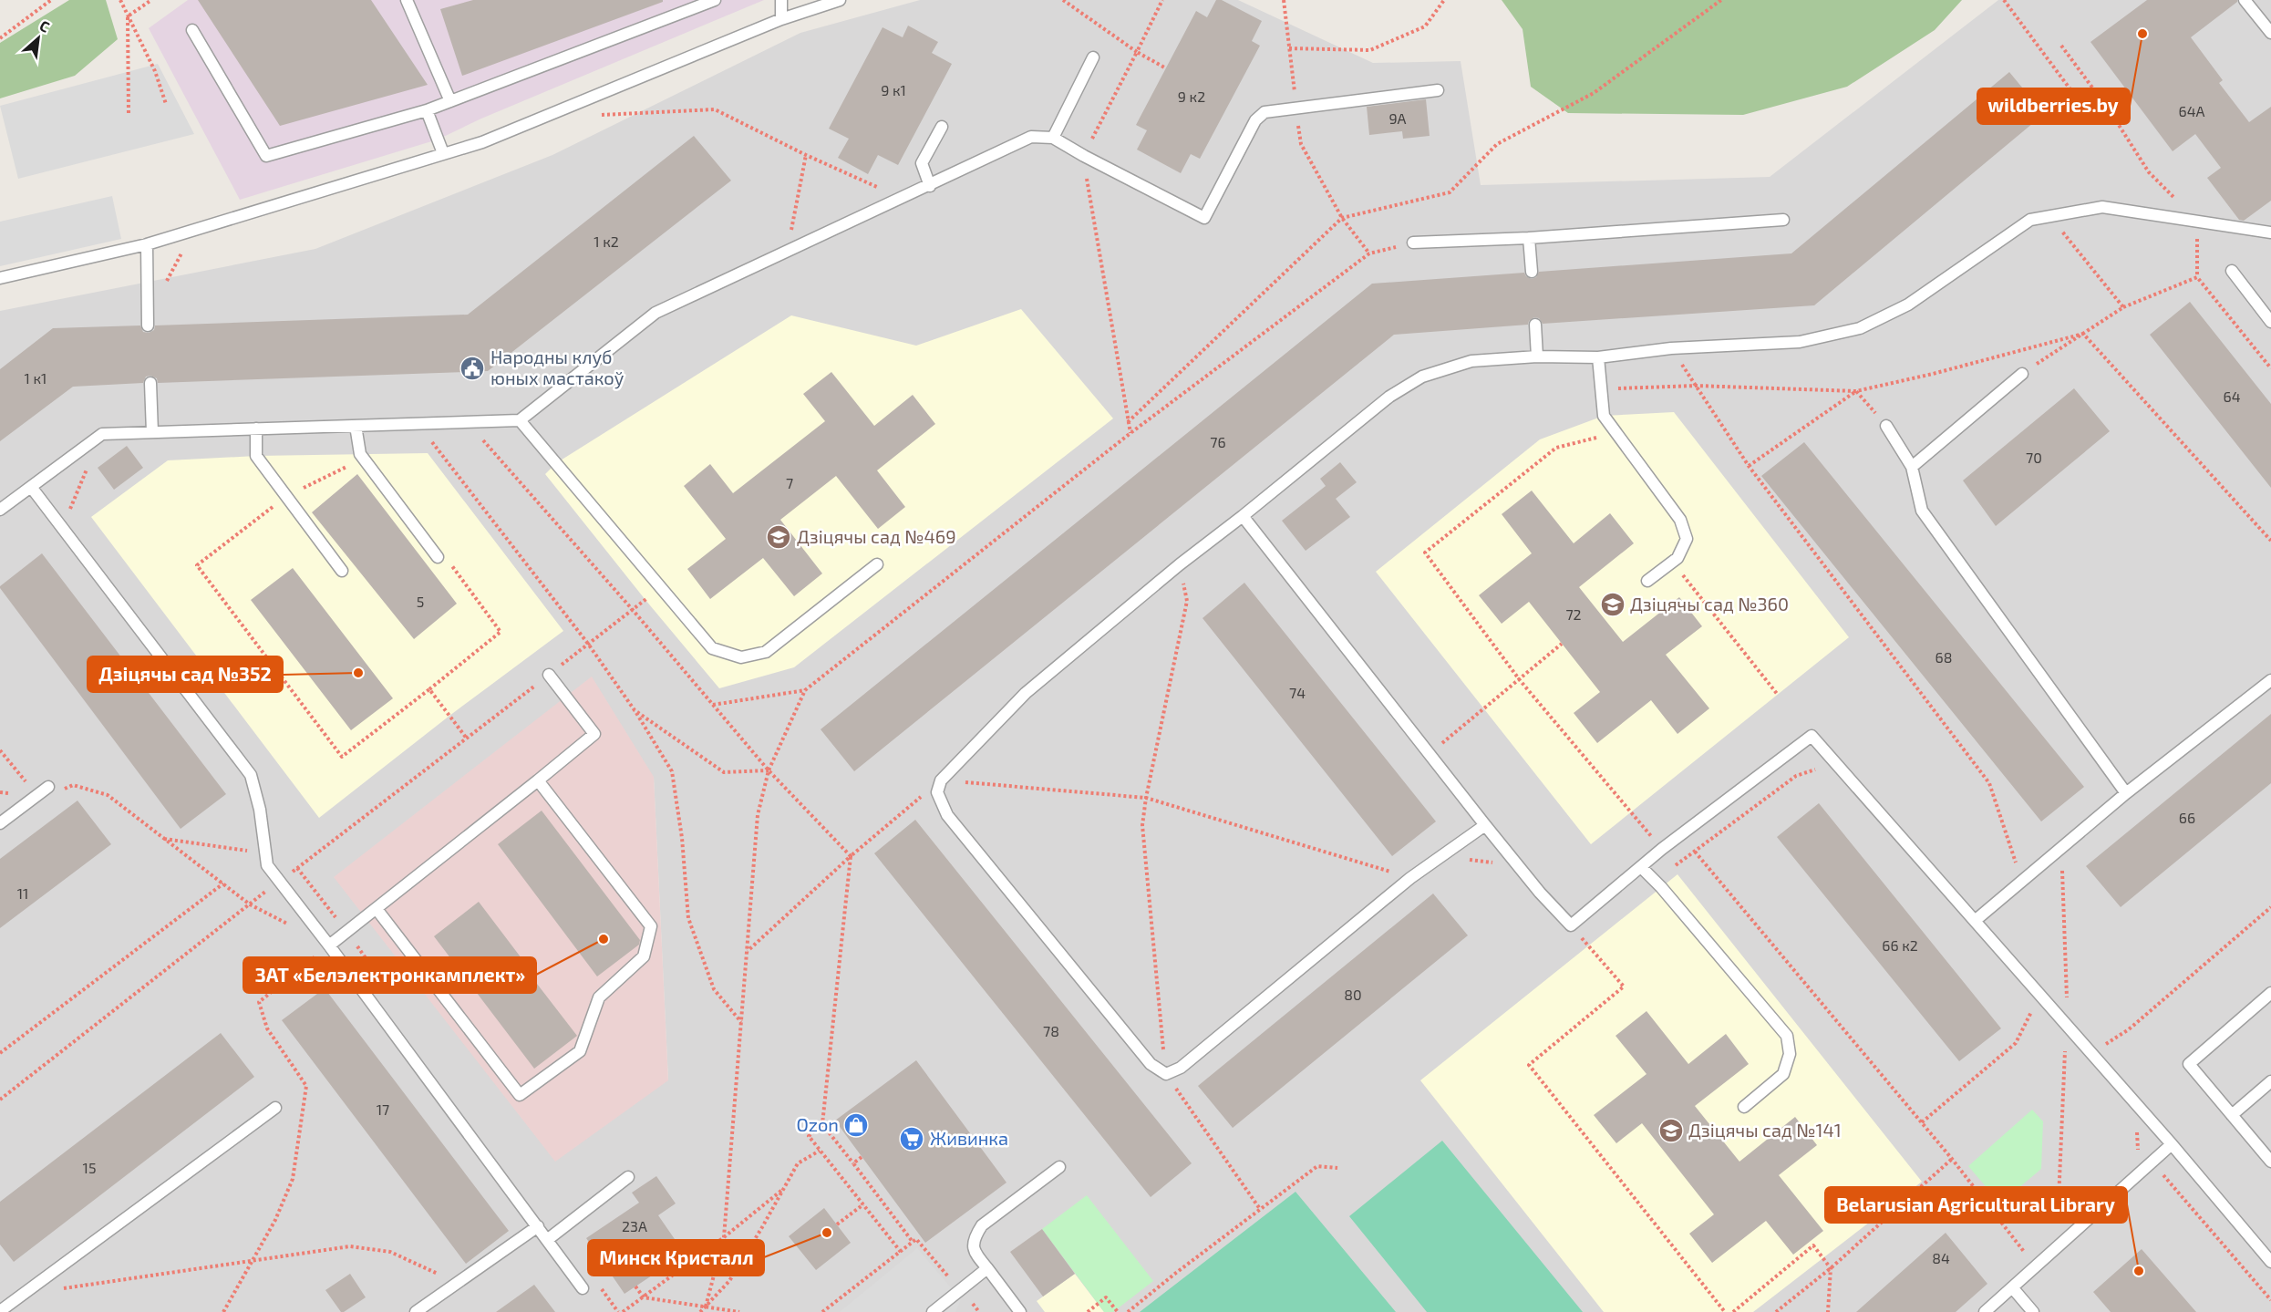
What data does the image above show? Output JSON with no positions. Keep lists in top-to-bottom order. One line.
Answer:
{"places":{"other":["wildberries.by","Дзіцячы сад №352","ЗАТ «Белэлектронкамплект»","Минск Кристалл","Belarusian Agricultural Library"],"public building":["Народны клуб юных мастакоў"],"school or university":["Дзіцячы сад №469","Дзіцячы сад №360","Дзіцячы сад №141"],"shop":["Ozon"],"supermarket":["Живинка"]},"house_numbers":["9 к1","9 к2","64А","9А","1 к2","1 к1","64","76","70","7","5","72","68","74","66","11","66 к2","80","78","17","15","23А","84"],"north":"top right"}
